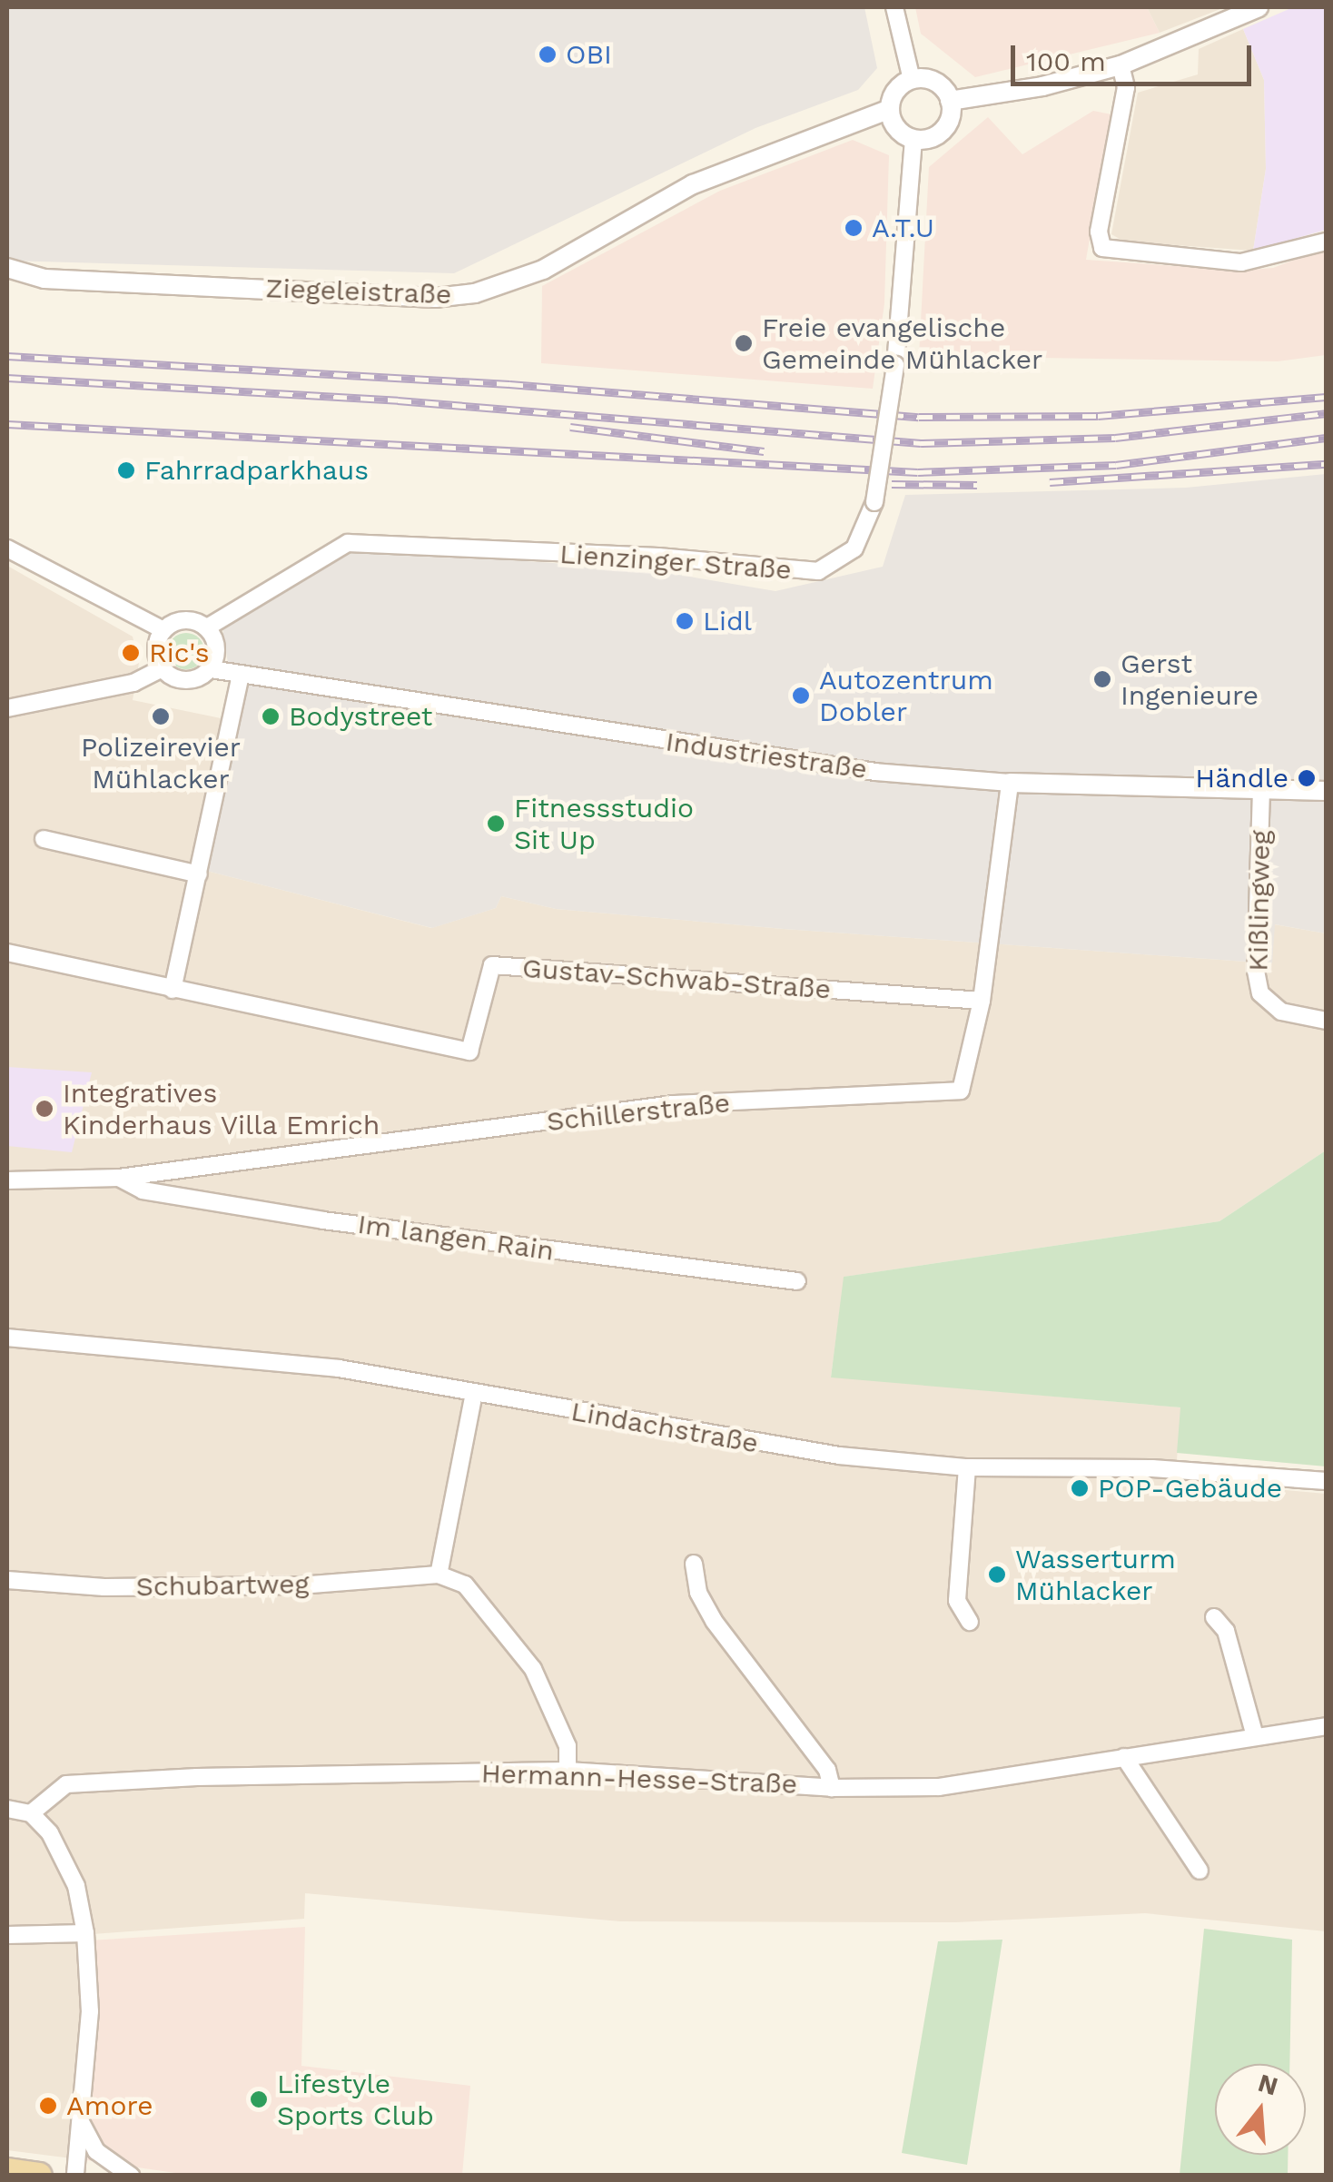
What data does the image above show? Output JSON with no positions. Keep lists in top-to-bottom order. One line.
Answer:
{"streets":{"street":["Ziegeleistraße","Lienzinger Straße","Industriestraße","Kißlingweg","Gustav-Schwab-Straße","Schillerstraße","Im langen Rain","Lindachstraße","Schubartweg","Hermann-Hesse-Straße"]},"crossings":[["Ziegeleistraße","Lienzinger Straße"],["Lienzinger Straße","Industriestraße"],["Industriestraße","Kißlingweg"],["Industriestraße","Schillerstraße"],["Gustav-Schwab-Straße","Schillerstraße"],["Schillerstraße","Im langen Rain"]],"places":["OBI","A.T.U","Freie evangelische Gemeinde Mühlacker","Fahrradparkhaus","Lidl","Ric's","Gerst Ingenieure","Autozentrum Dobler","Polizeirevier Mühlacker","Bodystreet","Händle","Fitnessstudio Sit Up","Integratives Kinderhaus Villa Emrich","POP-Gebäude","Wasserturm Mühlacker","Lifestyle Sports Club","Amore"],"scale_bar":"100 m","north":"top"}
